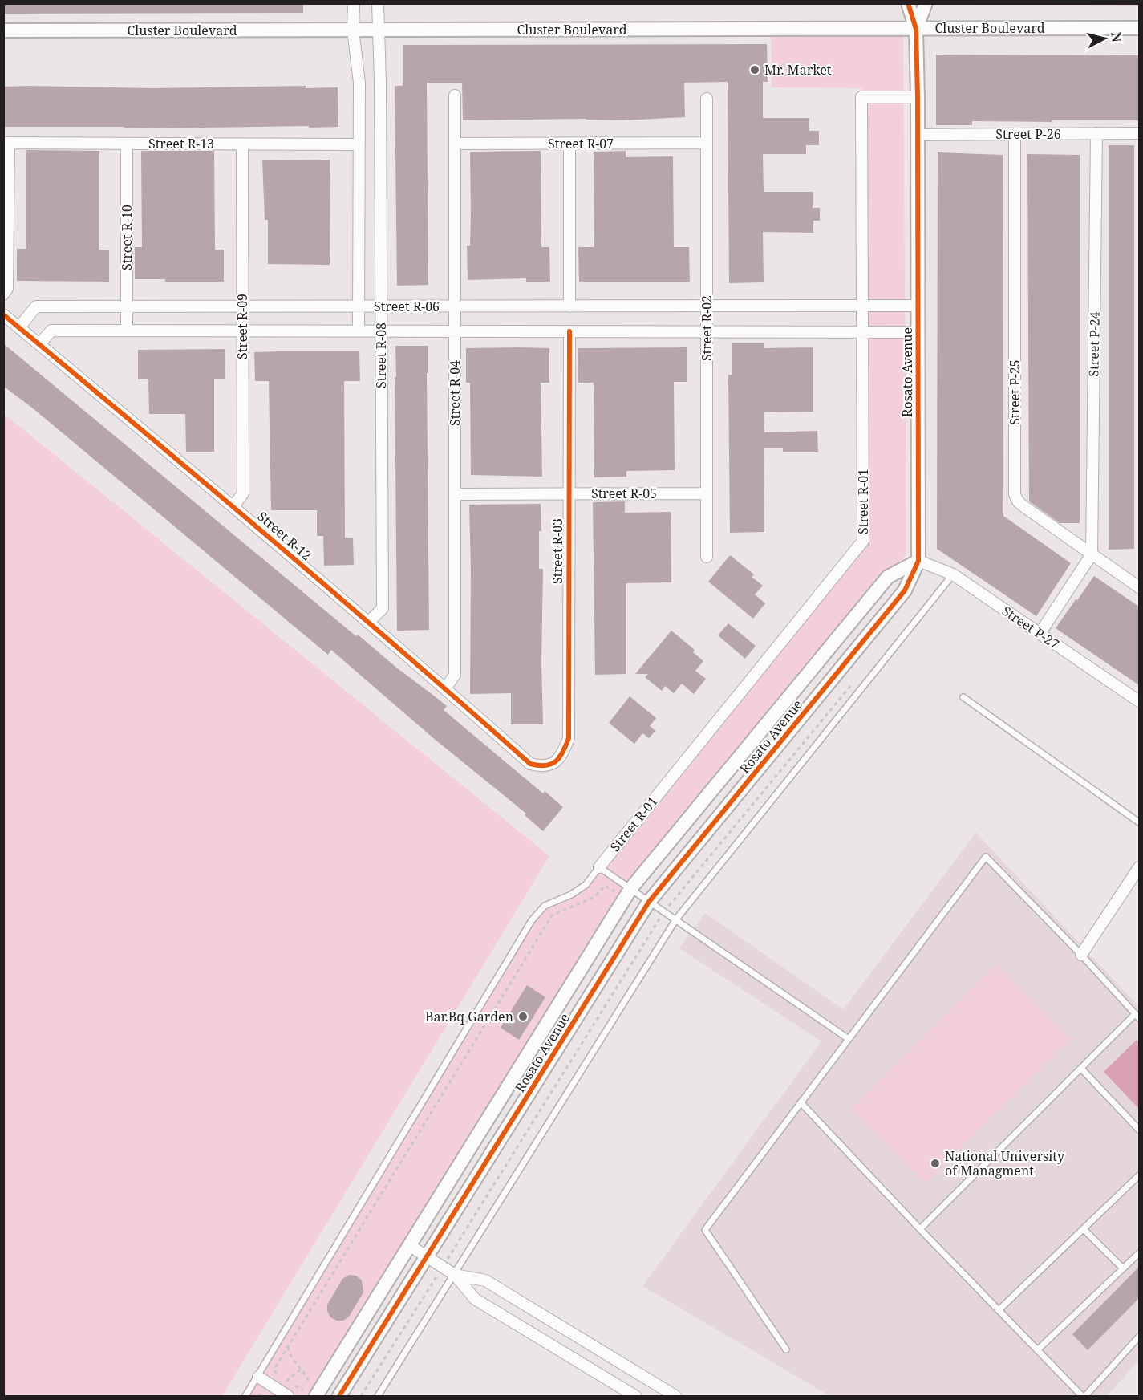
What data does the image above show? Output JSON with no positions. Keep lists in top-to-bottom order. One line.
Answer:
{"streets":{"street":["Cluster Boulevard","Street P-26","Street R-13","Street R-07","Street R-10","Street R-06","Street R-09","Street R-02","Street P-24","Street R-08","Rosato Avenue","Street P-25","Street R-04","Street R-05","Street R-01","Street R-12","Street R-03","Street P-27"]},"crossings":[["Cluster Boulevard","Street R-08"],["Cluster Boulevard","Rosato Avenue"],["Street P-26","Street P-24"],["Street P-26","Rosato Avenue"],["Street P-26","Street P-25"],["Street R-13","Street R-10"],["Street R-13","Street R-09"],["Street R-13","Street R-08"],["Street R-07","Street R-02"],["Street R-07","Street R-04"],["Street R-10","Street R-06"],["Street R-06","Street R-09"],["Street R-06","Street R-02"],["Street R-06","Street R-08"],["Street R-06","Rosato Avenue"],["Street R-06","Street R-04"],["Street R-06","Street R-01"],["Street R-06","Street R-12"],["Street R-06","Street R-03"],["Street R-09","Street R-12"],["Street R-02","Street R-05"],["Street P-24","Street P-25"],["Street R-08","Street R-12"],["Rosato Avenue","Street R-01"],["Rosato Avenue","Street P-27"],["Street R-04","Street R-05"],["Street R-04","Street R-12"],["Street R-05","Street R-03"],["Street R-12","Street R-03"]],"places":["Mr. Market","Bar.Bq Garden","National University of Managment"],"north":"right"}
